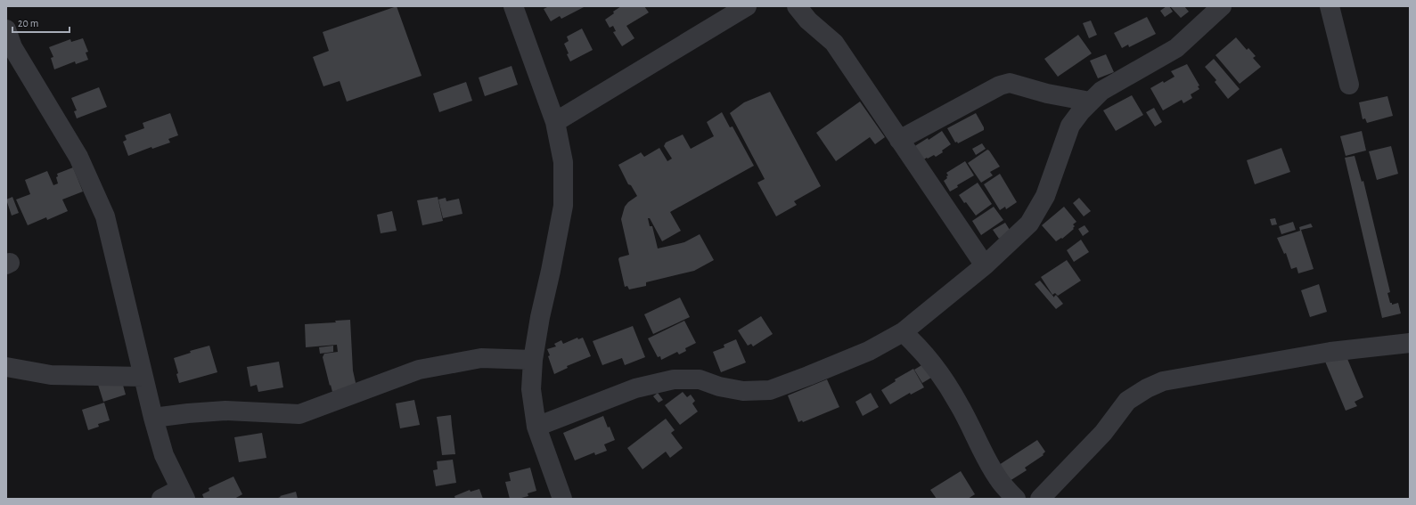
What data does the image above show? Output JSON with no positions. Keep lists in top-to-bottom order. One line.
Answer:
{"scale_bar":"20 m"}
